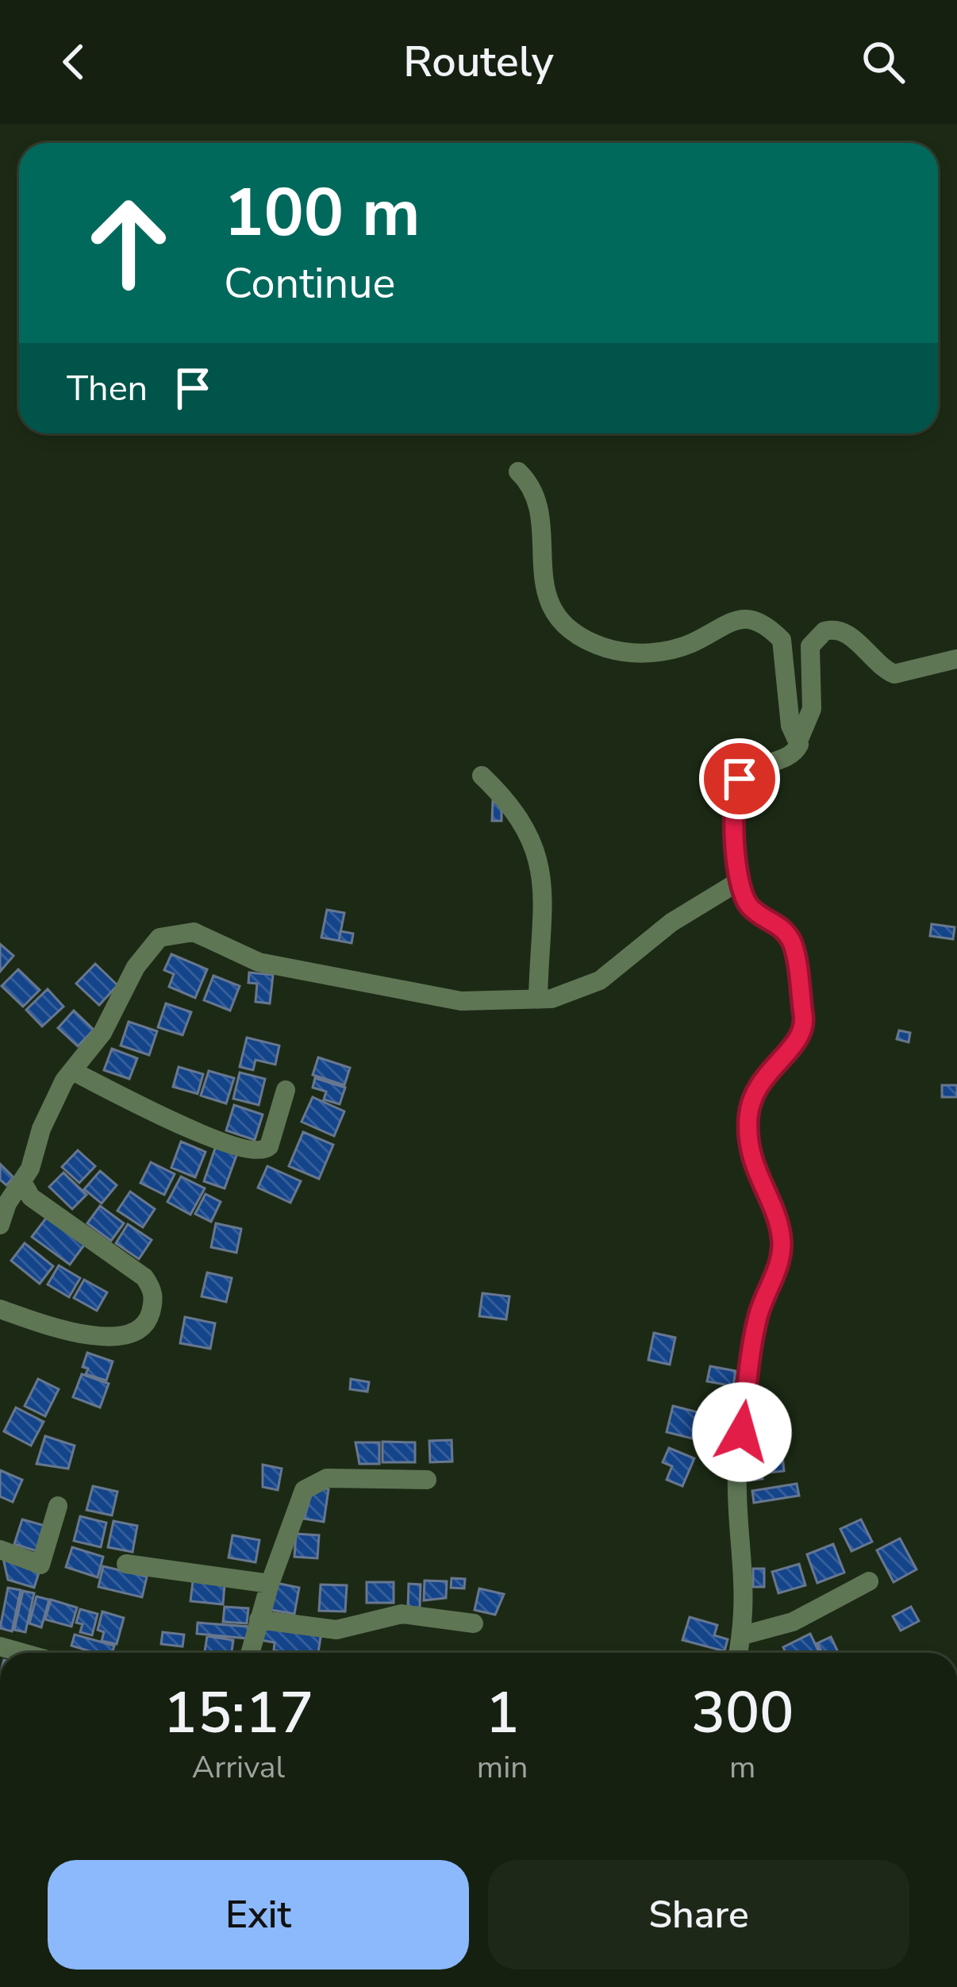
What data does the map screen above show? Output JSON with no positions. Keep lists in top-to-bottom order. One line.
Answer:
{"page":{"header":"Routely","turn":["100 m","Continue"],"then":"Then","eta":["15:17","Arrival","1","min","300","m"],"buttons":["Exit","Share"]}}
